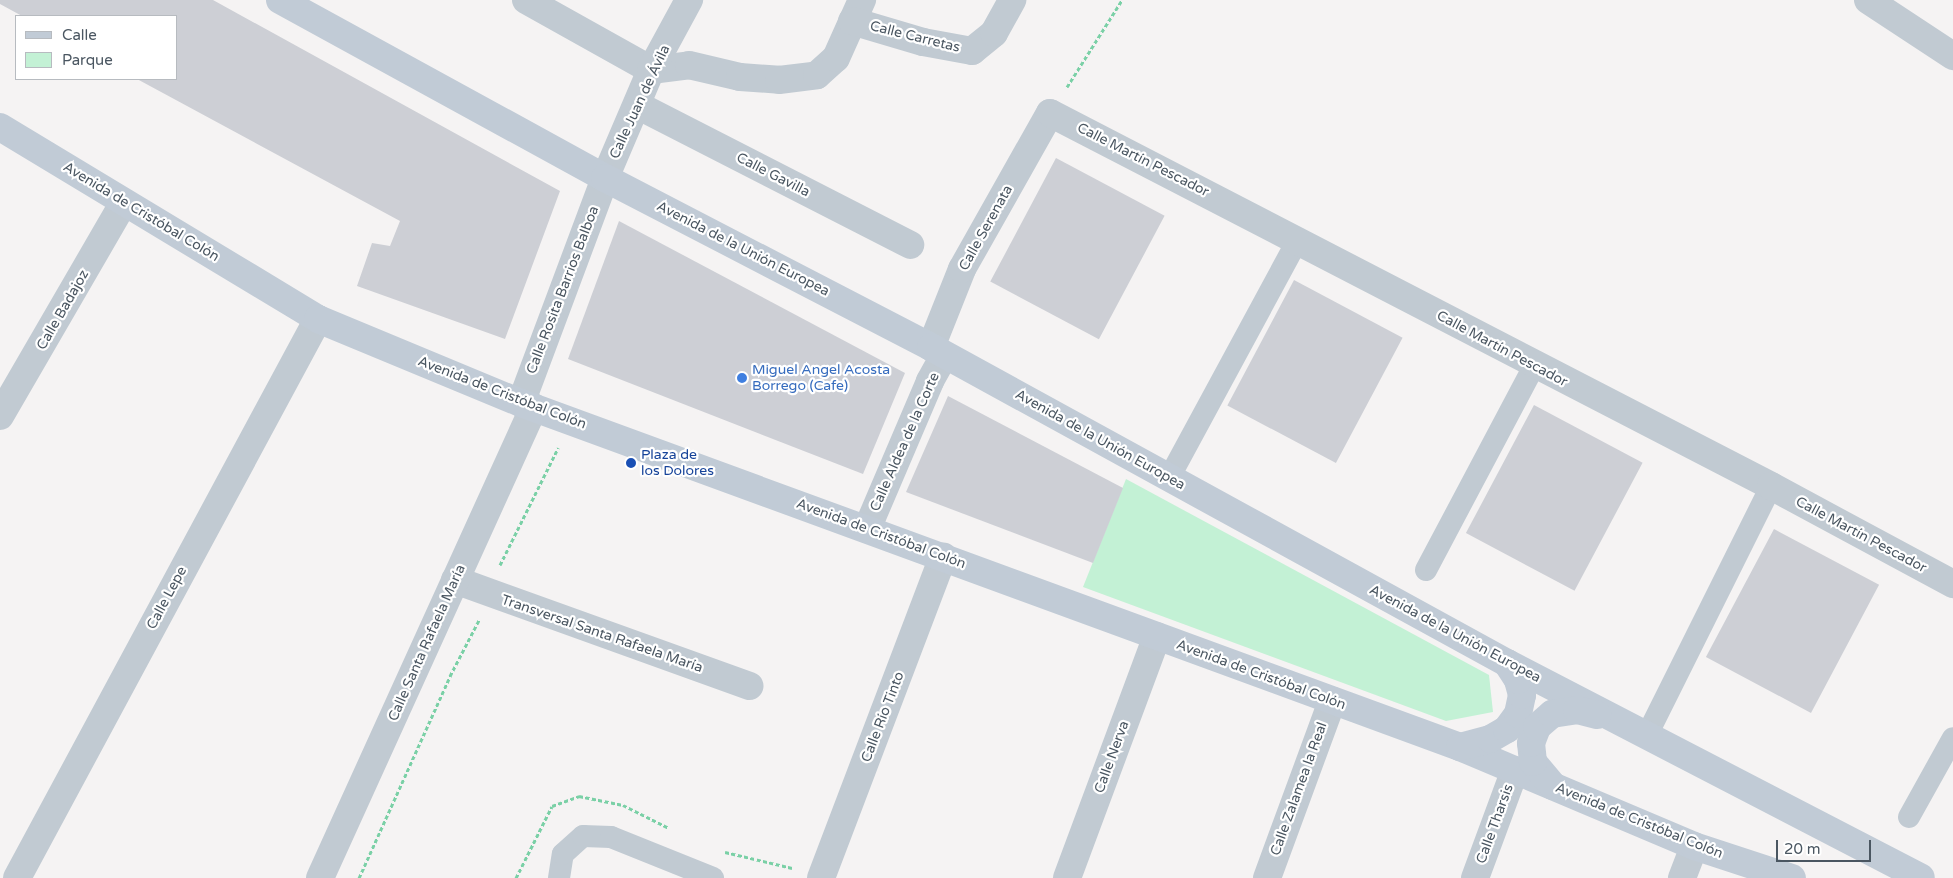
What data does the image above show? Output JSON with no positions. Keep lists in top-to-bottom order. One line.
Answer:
{"streets":{"main road":["Avenida de Cristóbal Colón","Avenida de la Unión Europea"],"street":["Calle Carretas","Calle Juan de Ávila","Calle Martín Pescador","Calle Gavilla","Calle Serenata","Calle Rosita Barrios Balboa","Calle Badajoz","Calle Aldea de la Corte","Calle Lepe","Transversal Santa Rafaela María","Calle Santa Rafaela María","Calle Río Tinto","Calle Nerva","Calle Zalamea la Real","Calle Tharsis"]},"crossings":[["Calle Juan de Ávila","Calle Gavilla"],["Calle Juan de Ávila","Avenida de la Unión Europea"],["Calle Juan de Ávila","Calle Rosita Barrios Balboa"],["Calle Martín Pescador","Calle Serenata"],["Avenida de Cristóbal Colón","Calle Rosita Barrios Balboa"],["Avenida de Cristóbal Colón","Calle Badajoz"],["Avenida de Cristóbal Colón","Calle Aldea de la Corte"],["Avenida de Cristóbal Colón","Calle Lepe"],["Avenida de Cristóbal Colón","Calle Santa Rafaela María"],["Avenida de Cristóbal Colón","Calle Río Tinto"],["Avenida de Cristóbal Colón","Calle Nerva"],["Avenida de Cristóbal Colón","Calle Zalamea la Real"],["Avenida de Cristóbal Colón","Calle Tharsis"],["Calle Serenata","Avenida de la Unión Europea"],["Calle Serenata","Calle Aldea de la Corte"],["Avenida de la Unión Europea","Calle Rosita Barrios Balboa"],["Avenida de la Unión Europea","Calle Aldea de la Corte"],["Calle Rosita Barrios Balboa","Calle Santa Rafaela María"],["Transversal Santa Rafaela María","Calle Santa Rafaela María"]],"places":["Miguel Angel Acosta Borrego (Cafe)","Plaza de los Dolores"],"legend":["Calle","Parque"],"scale_bar":"20 m"}
